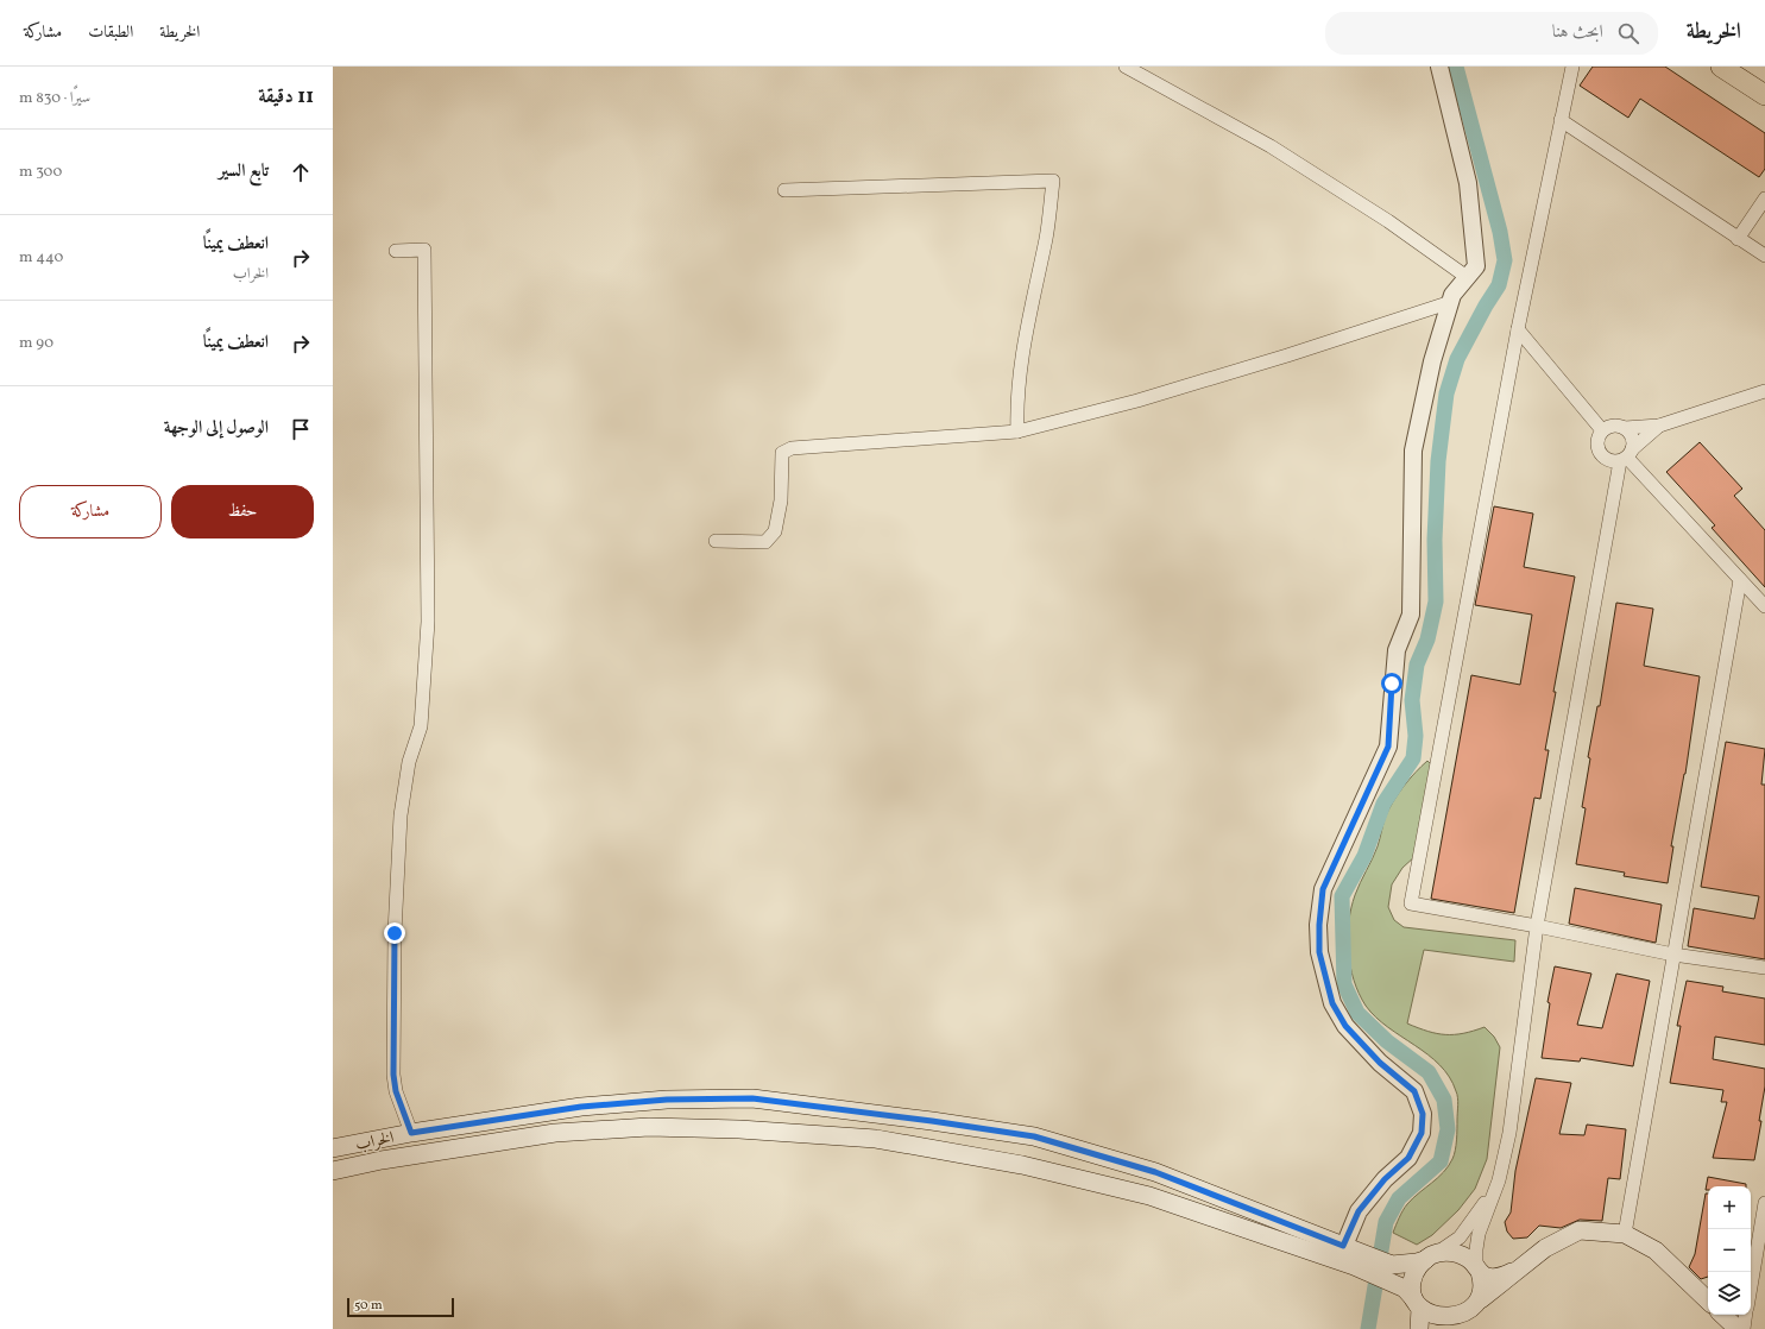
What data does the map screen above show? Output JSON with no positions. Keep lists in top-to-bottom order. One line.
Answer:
{"streets":{"main road":["الخراب"]},"scale_bar":"50 m","page":{"header":"الخريطة","search":"ابحث هنا","nav":["الخريطة","الطبقات","مشاركة"],"heading":["11 دقيقة","سيرًا · 830 m"],"list":[["تابع السير","300 m"],["انعطف يمينًا","الخراب","440 m"],["انعطف يمينًا","90 m"],"الوصول إلى الوجهة"],"buttons":["حفظ","مشاركة"],"map_buttons":["+","−"],"scale":"50 m"}}
